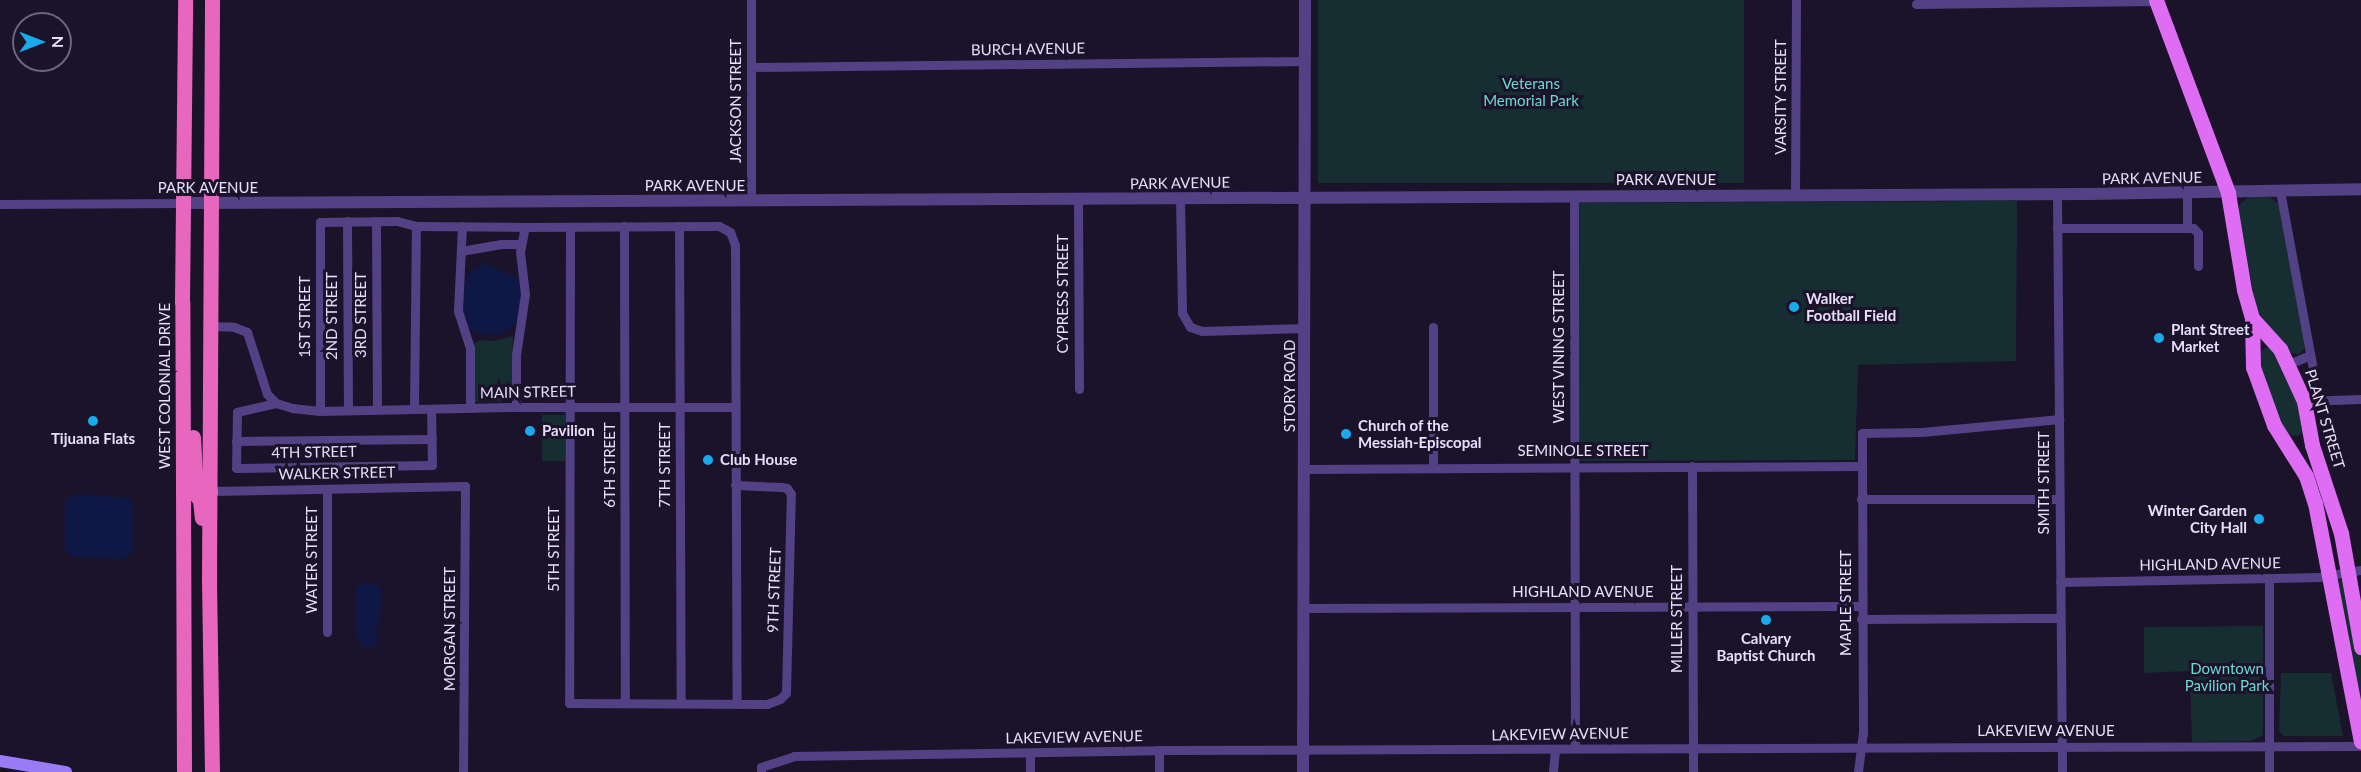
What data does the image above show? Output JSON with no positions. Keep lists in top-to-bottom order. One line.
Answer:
{"streets":{"highway":["WEST COLONIAL DRIVE"],"main road":["PLANT STREET"],"street":["BURCH AVENUE","VARSITY STREET","JACKSON STREET","PARK AVENUE","CYPRESS STREET","3RD STREET","2ND STREET","1ST STREET","WEST VINING STREET","STORY ROAD","MAIN STREET","SEMINOLE STREET","4TH STREET","6TH STREET","7TH STREET","WALKER STREET","SMITH STREET","5TH STREET","WATER STREET","HIGHLAND AVENUE","9TH STREET","MAPLE STREET","MILLER STREET","MORGAN STREET","LAKEVIEW AVENUE"]},"crossings":[["BURCH AVENUE","JACKSON STREET"],["BURCH AVENUE","STORY ROAD"],["VARSITY STREET","PARK AVENUE"],["JACKSON STREET","PARK AVENUE"],["PARK AVENUE","CYPRESS STREET"],["PARK AVENUE","WEST VINING STREET"],["PARK AVENUE","WEST COLONIAL DRIVE"],["PARK AVENUE","STORY ROAD"],["PARK AVENUE","PLANT STREET"],["PARK AVENUE","SMITH STREET"],["3RD STREET","MAIN STREET"],["2ND STREET","1ST STREET"],["2ND STREET","MAIN STREET"],["1ST STREET","MAIN STREET"],["WEST VINING STREET","SEMINOLE STREET"],["WEST VINING STREET","HIGHLAND AVENUE"],["WEST VINING STREET","LAKEVIEW AVENUE"],["STORY ROAD","SEMINOLE STREET"],["STORY ROAD","HIGHLAND AVENUE"],["STORY ROAD","LAKEVIEW AVENUE"],["MAIN STREET","4TH STREET"],["MAIN STREET","6TH STREET"],["MAIN STREET","7TH STREET"],["MAIN STREET","5TH STREET"],["PLANT STREET","HIGHLAND AVENUE"],["PLANT STREET","LAKEVIEW AVENUE"],["SEMINOLE STREET","MAPLE STREET"],["SEMINOLE STREET","MILLER STREET"],["6TH STREET","5TH STREET"],["7TH STREET","5TH STREET"],["WALKER STREET","WATER STREET"],["WALKER STREET","MORGAN STREET"],["SMITH STREET","HIGHLAND AVENUE"],["SMITH STREET","MAPLE STREET"],["SMITH STREET","LAKEVIEW AVENUE"],["5TH STREET","9TH STREET"],["HIGHLAND AVENUE","MAPLE STREET"],["HIGHLAND AVENUE","MILLER STREET"],["MAPLE STREET","LAKEVIEW AVENUE"],["MILLER STREET","LAKEVIEW AVENUE"]],"parks":["Veterans Memorial Park","Downtown Pavilion Park"],"places":["Walker Football Field","Plant Street Market","Tijuana Flats","Pavilion","Church of the Messiah-Episcopal","Club House","Winter Garden City Hall","Calvary Baptist Church"],"north":"right"}
